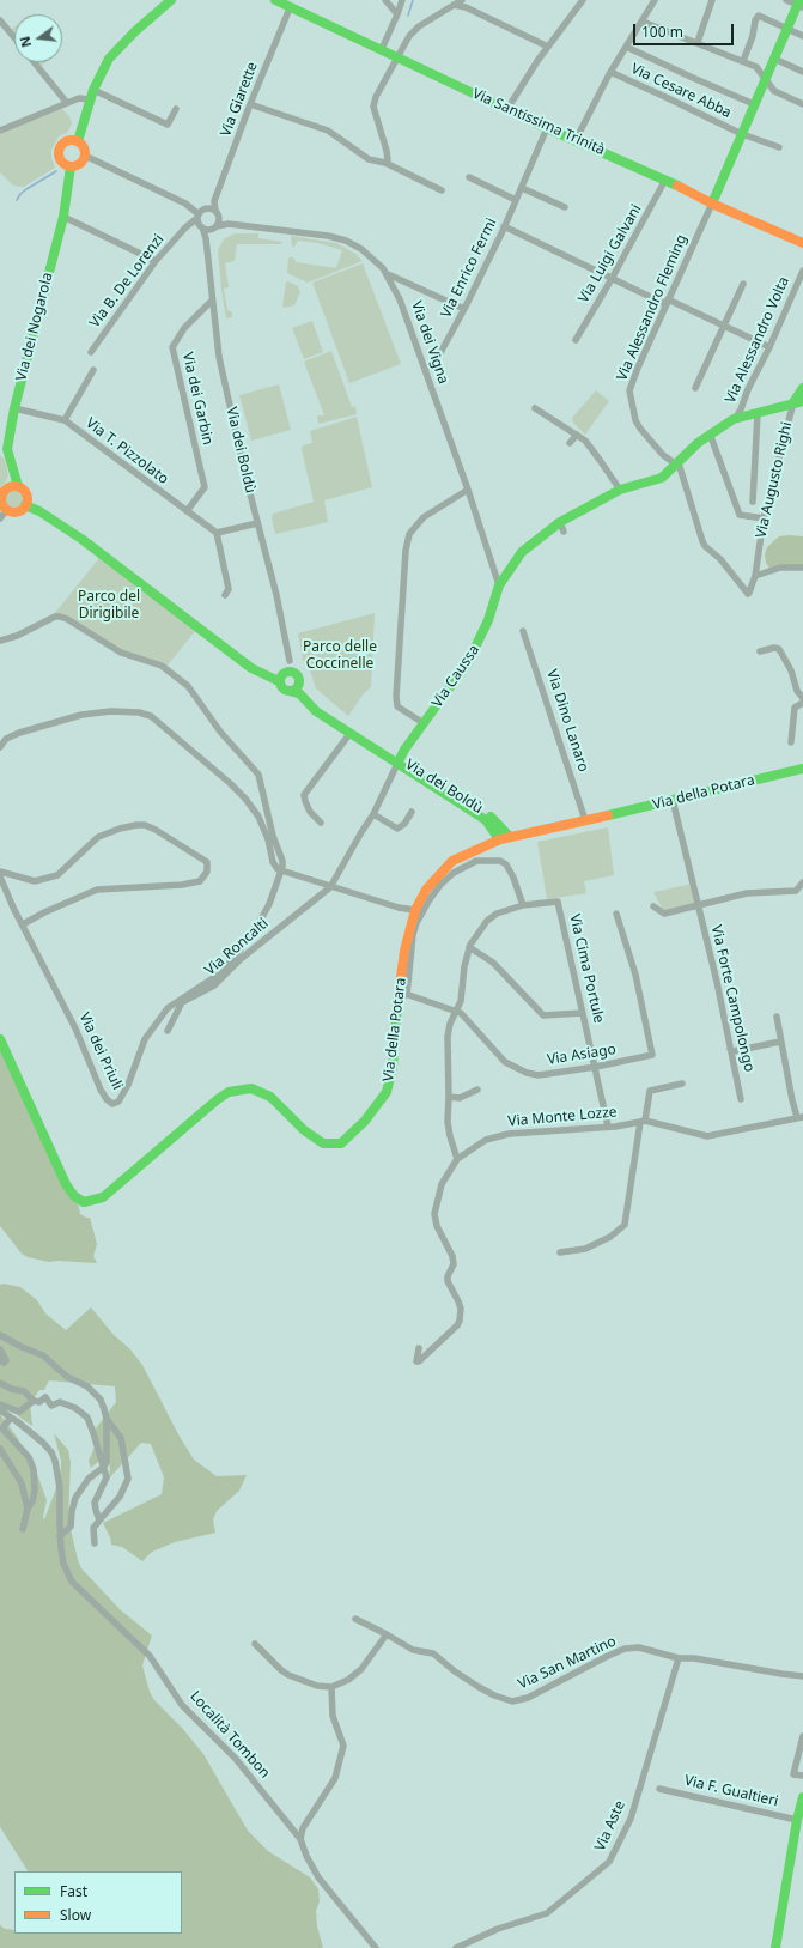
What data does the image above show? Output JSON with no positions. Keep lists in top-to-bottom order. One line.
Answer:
{"streets":{"street":["Via Cesare Abba","Via Giarette","Via Santissima Trinità","Via Luigi Galvani","Via Enrico Fermi","Via B. De Lorenzi","Via Alessandro Fleming","Via dei Nogarola","Via Alessandro Volta","Via dei Vigna","Via dei Garbin","Via dei Boldù","Via T. Pizzolato","Via Augusto Righi","Via Caussa","Via Dino Lanaro","Via della Potara","Via Roncalti","Via Cima Portule","Via Forte Campolongo","Via dei Priuli","Via Asiago","Via Monte Lozze","Via San Martino","Località Tombon","Via F. Gualtieri","Via Aste"]},"crossings":[["Via Giarette","Via Santissima Trinità"],["Via Giarette","Via B. De Lorenzi"],["Via Giarette","Via dei Vigna"],["Via Giarette","Via dei Boldù"],["Via Santissima Trinità","Via Luigi Galvani"],["Via Santissima Trinità","Via Enrico Fermi"],["Via Santissima Trinità","Via Alessandro Fleming"],["Via Enrico Fermi","Via dei Vigna"],["Via B. De Lorenzi","Via dei Boldù"],["Via Alessandro Fleming","Via Caussa"],["Via dei Nogarola","Via T. Pizzolato"],["Via Alessandro Volta","Via Caussa"],["Via dei Vigna","Via Caussa"],["Via dei Garbin","Via dei Boldù"],["Via dei Garbin","Via T. Pizzolato"],["Via dei Boldù","Via Caussa"],["Via dei Boldù","Via della Potara"],["Via Augusto Righi","Via Caussa"],["Via Caussa","Via Roncalti"],["Via Dino Lanaro","Via della Potara"],["Via della Potara","Via Forte Campolongo"],["Via della Potara","Via Asiago"],["Via Cima Portule","Via Asiago"],["Via Cima Portule","Via Monte Lozze"],["Via San Martino","Via Aste"]],"parks":["Parco del Dirigibile","Parco delle Coccinelle"],"legend":["Fast","Slow"],"scale_bar":"100 m","north":"left"}
